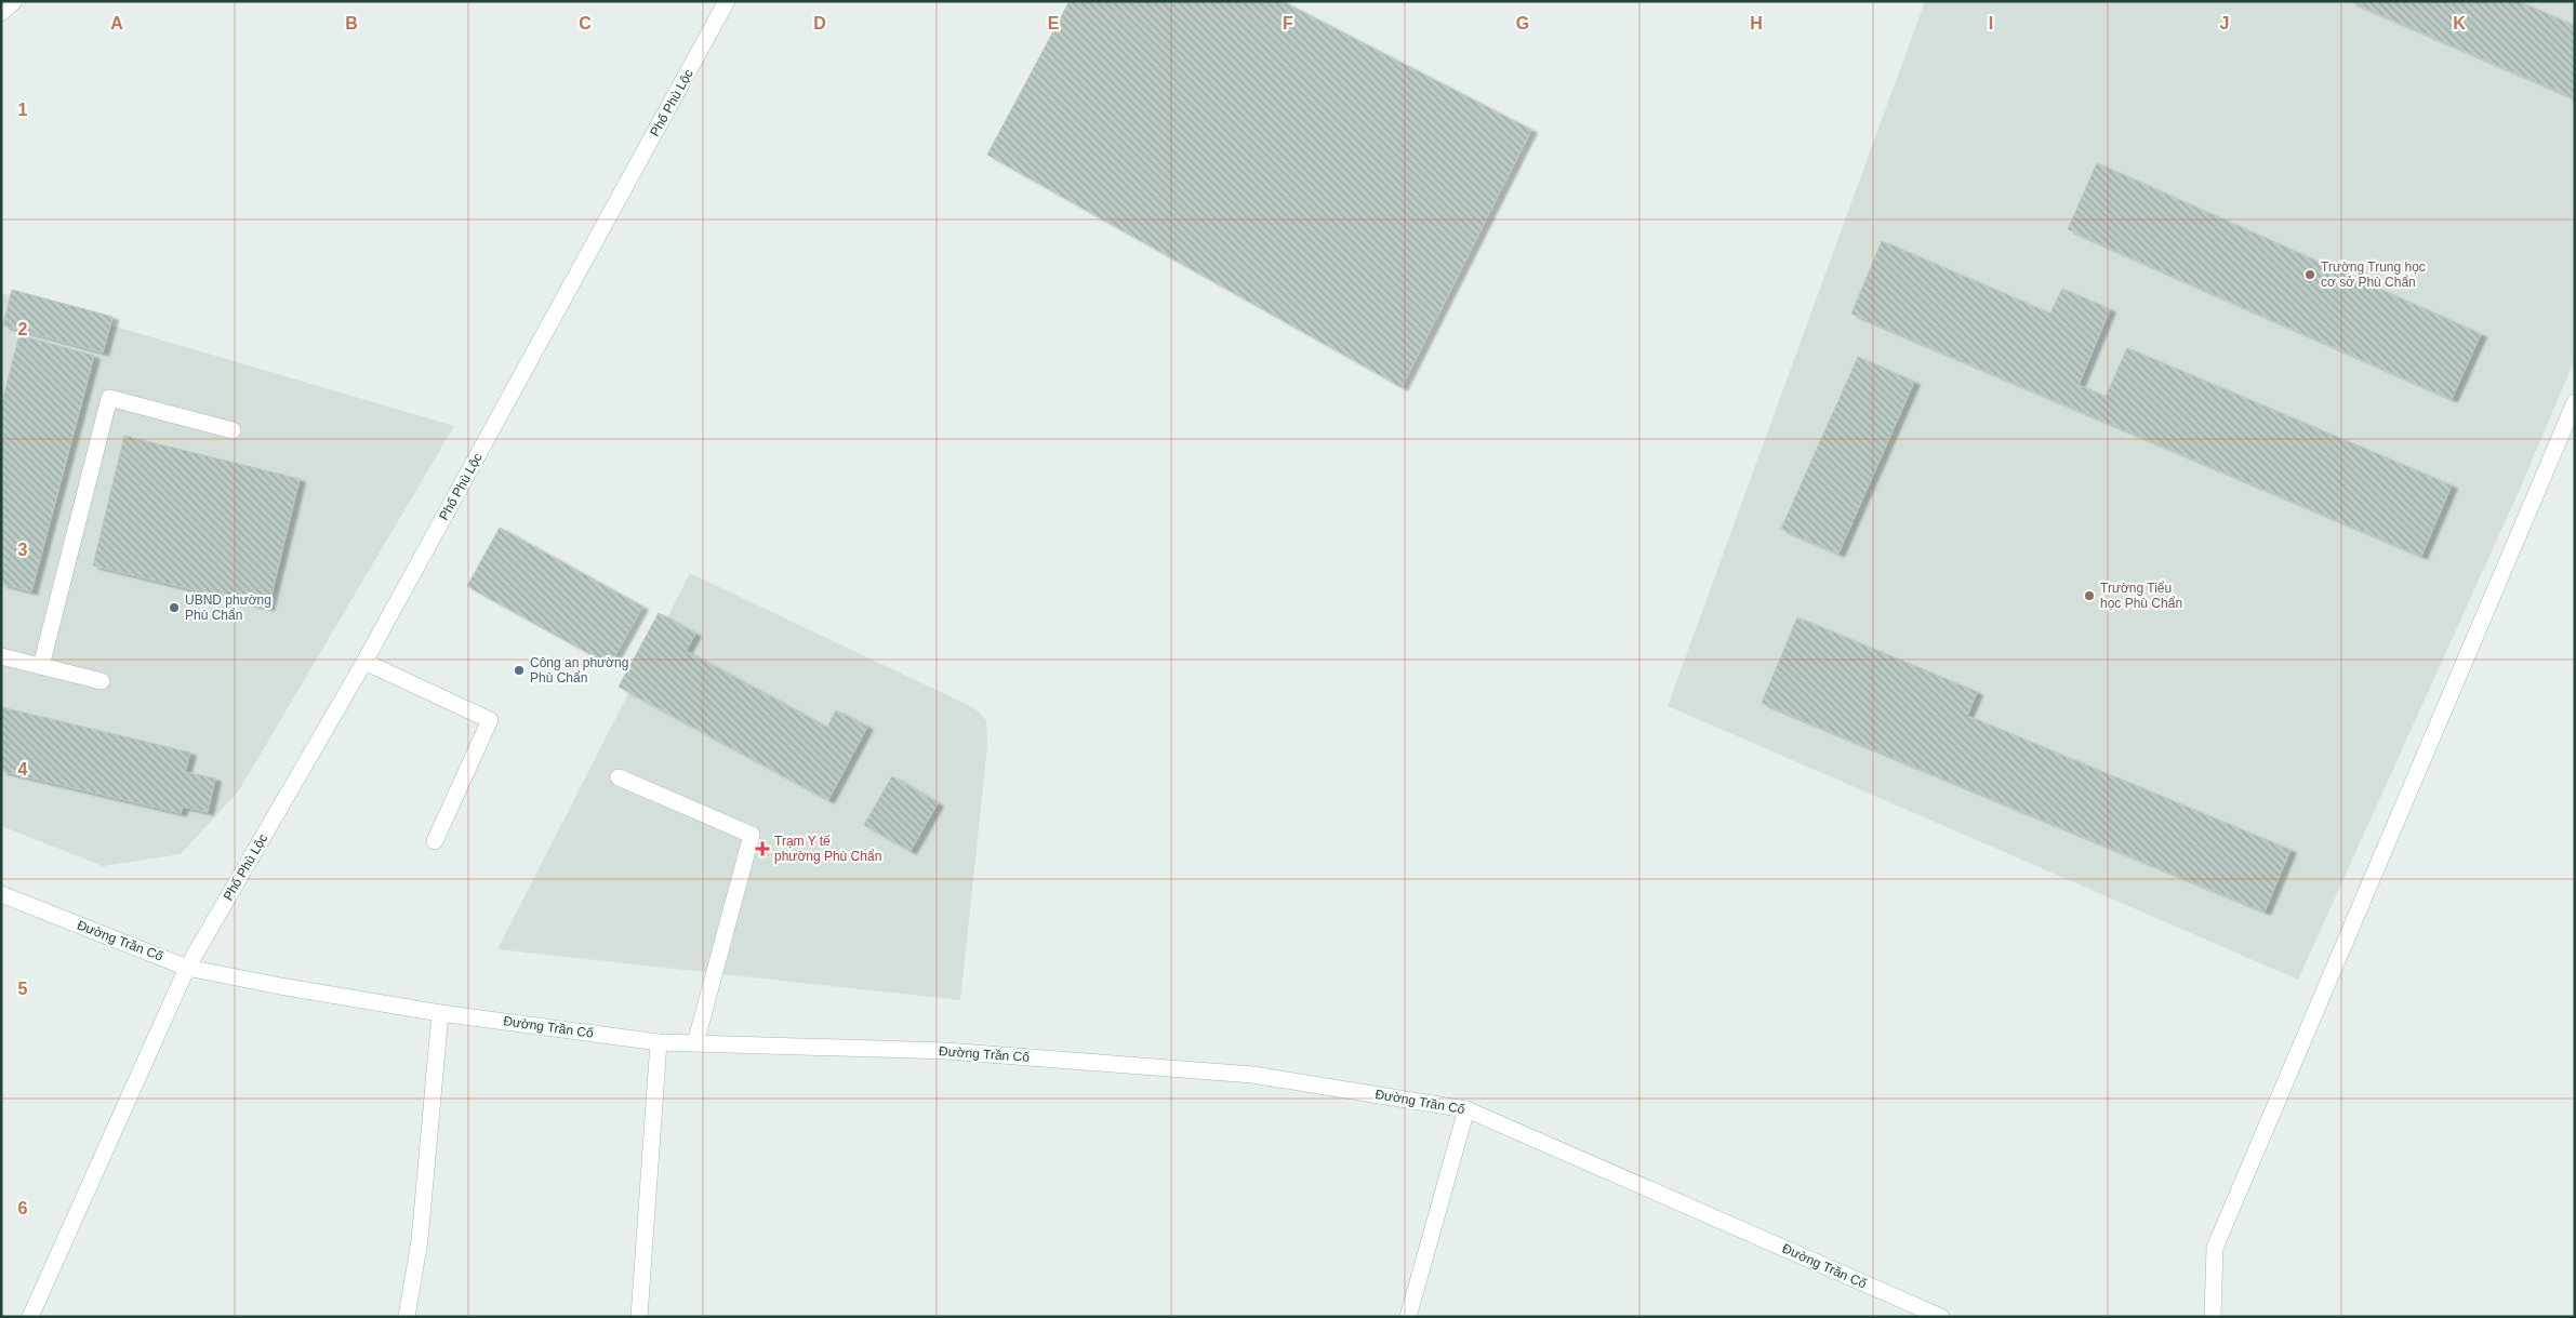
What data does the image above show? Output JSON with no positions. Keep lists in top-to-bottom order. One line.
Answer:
{"streets":{"street":["Phố Phù Lộc","Đường Trần Cố"]},"crossings":[["Phố Phù Lộc","Đường Trần Cố"]],"places":{"other":["Trường Trung học cơ sở Phù Chẩn","Trường Tiểu học Phù Chẩn","UBND phường Phù Chẩn","Công an phường Phù Chẩn"],"health":["Trạm Y tế phường Phù Chẩn"]},"grid":{"columns":["A","B","C","D","E","F","G","H","I","J","K"],"rows":["1","2","3","4","5","6"]}}
